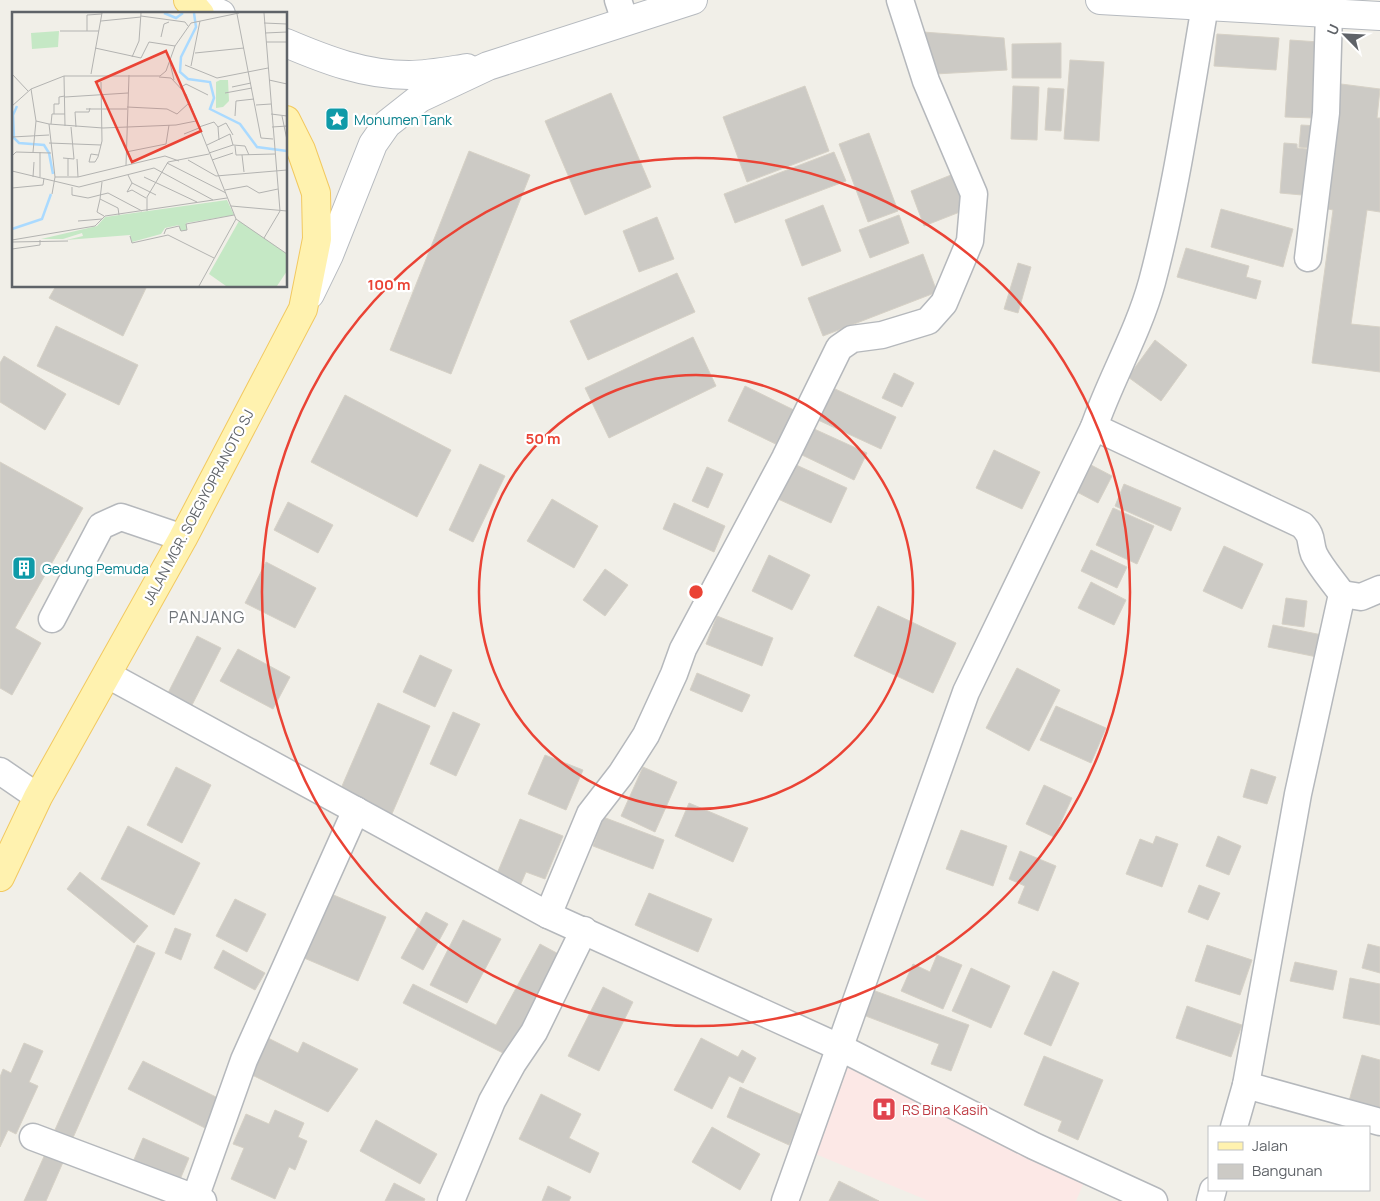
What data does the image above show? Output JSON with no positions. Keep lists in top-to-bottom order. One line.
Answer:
{"streets":{"main road":["JALAN MGR. SOEGIYOPRANOTO SJ"]},"districts":["PANJANG"],"places":{"place":["Monumen Tank"],"building":["Gedung Pemuda"],"hospital":["RS Bina Kasih"]},"legend":["Jalan","Bangunan"],"north":"top left","rings":["100 m","50 m"]}
